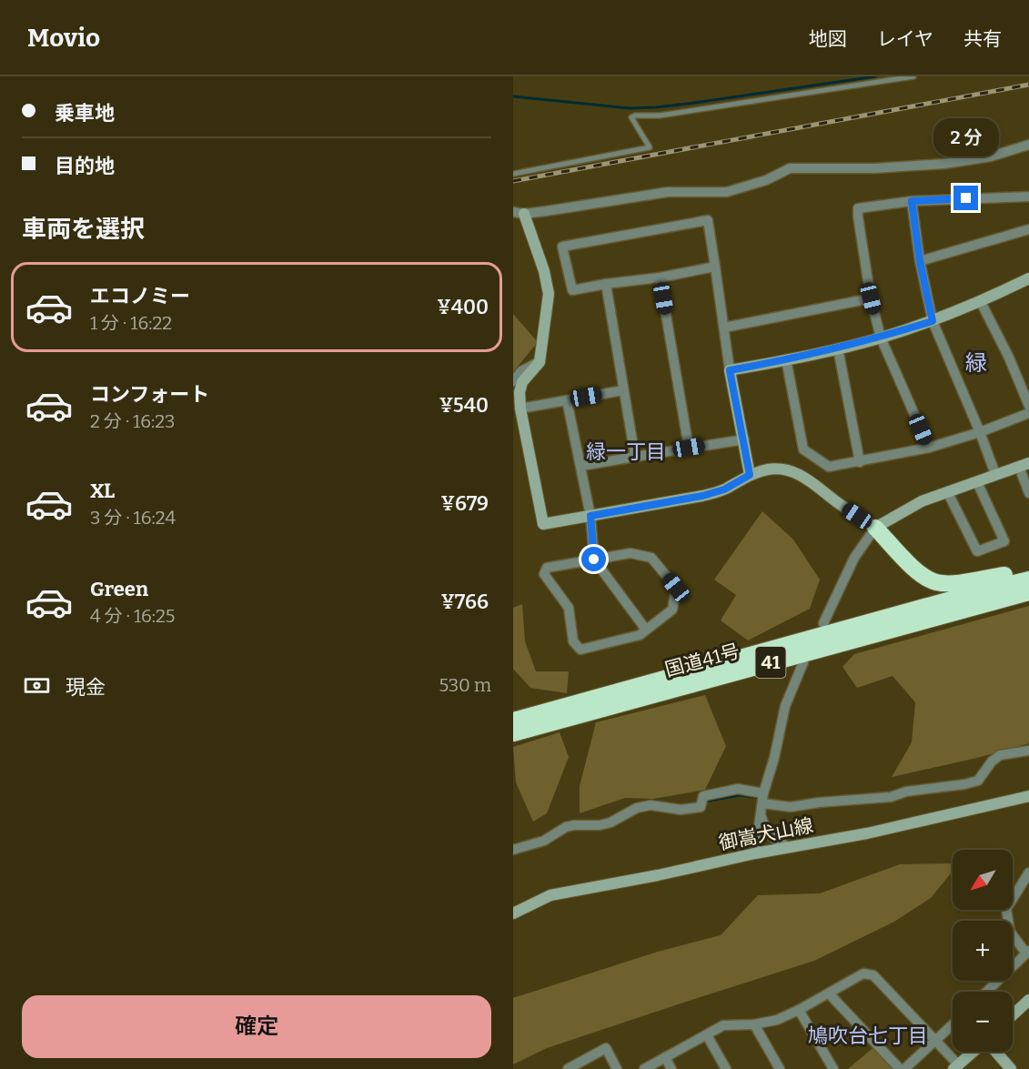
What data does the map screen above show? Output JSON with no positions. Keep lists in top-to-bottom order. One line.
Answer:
{"streets":{"highway":["国道41号","41"],"street":["御嵩犬山線"]},"districts":["緑","緑一丁目","鳩吹台七丁目"],"north":"bottom left","page":{"header":"Movio","nav":["地図","レイヤ","共有"],"banner":["乗車地","目的地"],"bubble":"2 分","heading":"車両を選択","list":[{"name":"エコノミー","note":"1 分 · 16:22","value":"¥400"},{"name":"コンフォート","note":"2 分 · 16:23","value":"¥540"},{"name":"XL","note":"3 分 · 16:24","value":"¥679"},{"name":"Green","note":"4 分 · 16:25","value":"¥766"}],"pay":["現金","530 m"],"map_buttons":["+","−"],"buttons":"確定"}}
